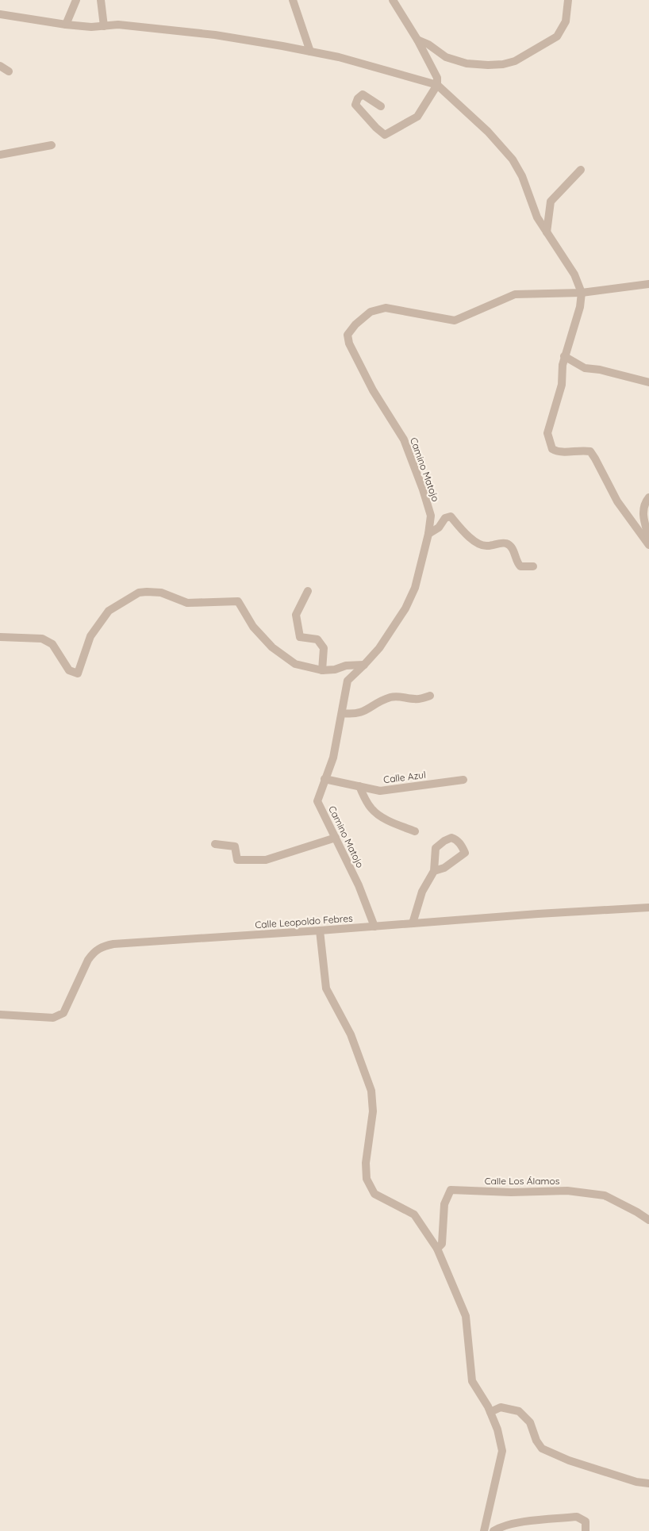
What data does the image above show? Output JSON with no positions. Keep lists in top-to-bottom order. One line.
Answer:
{"streets":{"street":["Camino Matojo","Calle Azul","Calle Leopoldo Febres","Calle Los Álamos"]},"crossings":[["Camino Matojo","Calle Azul"],["Camino Matojo","Calle Leopoldo Febres"]]}
